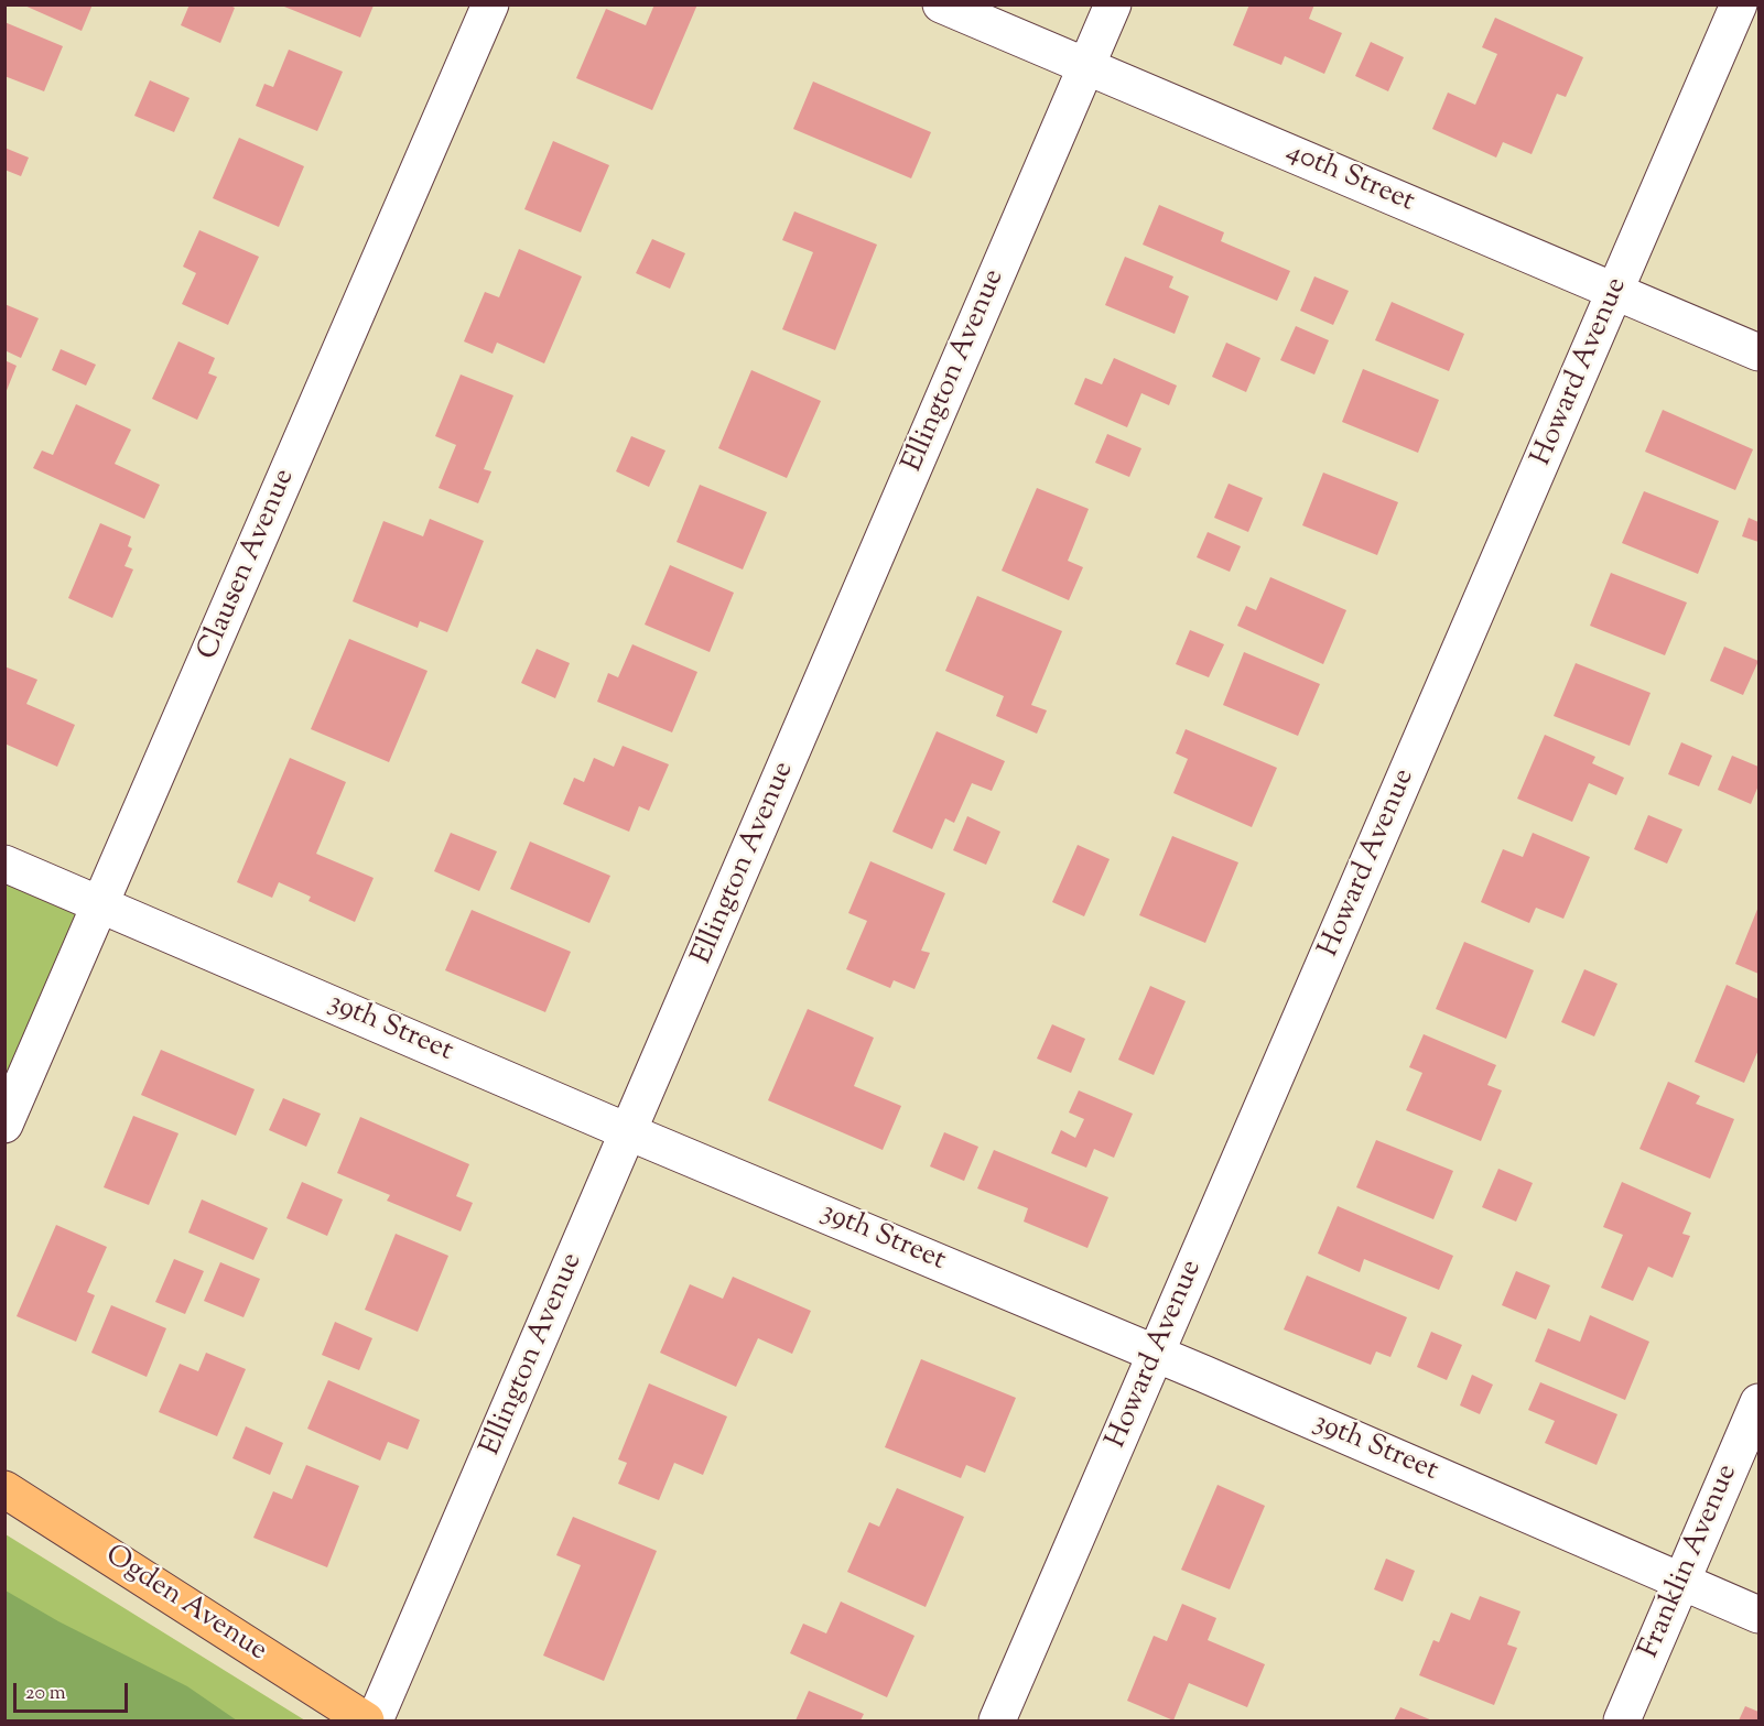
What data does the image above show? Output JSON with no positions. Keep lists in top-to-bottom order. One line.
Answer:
{"streets":{"main road":["Ogden Avenue"],"street":["40th Street","Ellington Avenue","Howard Avenue","Clausen Avenue","39th Street","Franklin Avenue"]},"crossings":[["40th Street","Ellington Avenue"],["40th Street","Howard Avenue"],["Ellington Avenue","39th Street"],["Howard Avenue","39th Street"],["Clausen Avenue","39th Street"],["39th Street","Franklin Avenue"]],"scale_bar":"20 m"}
